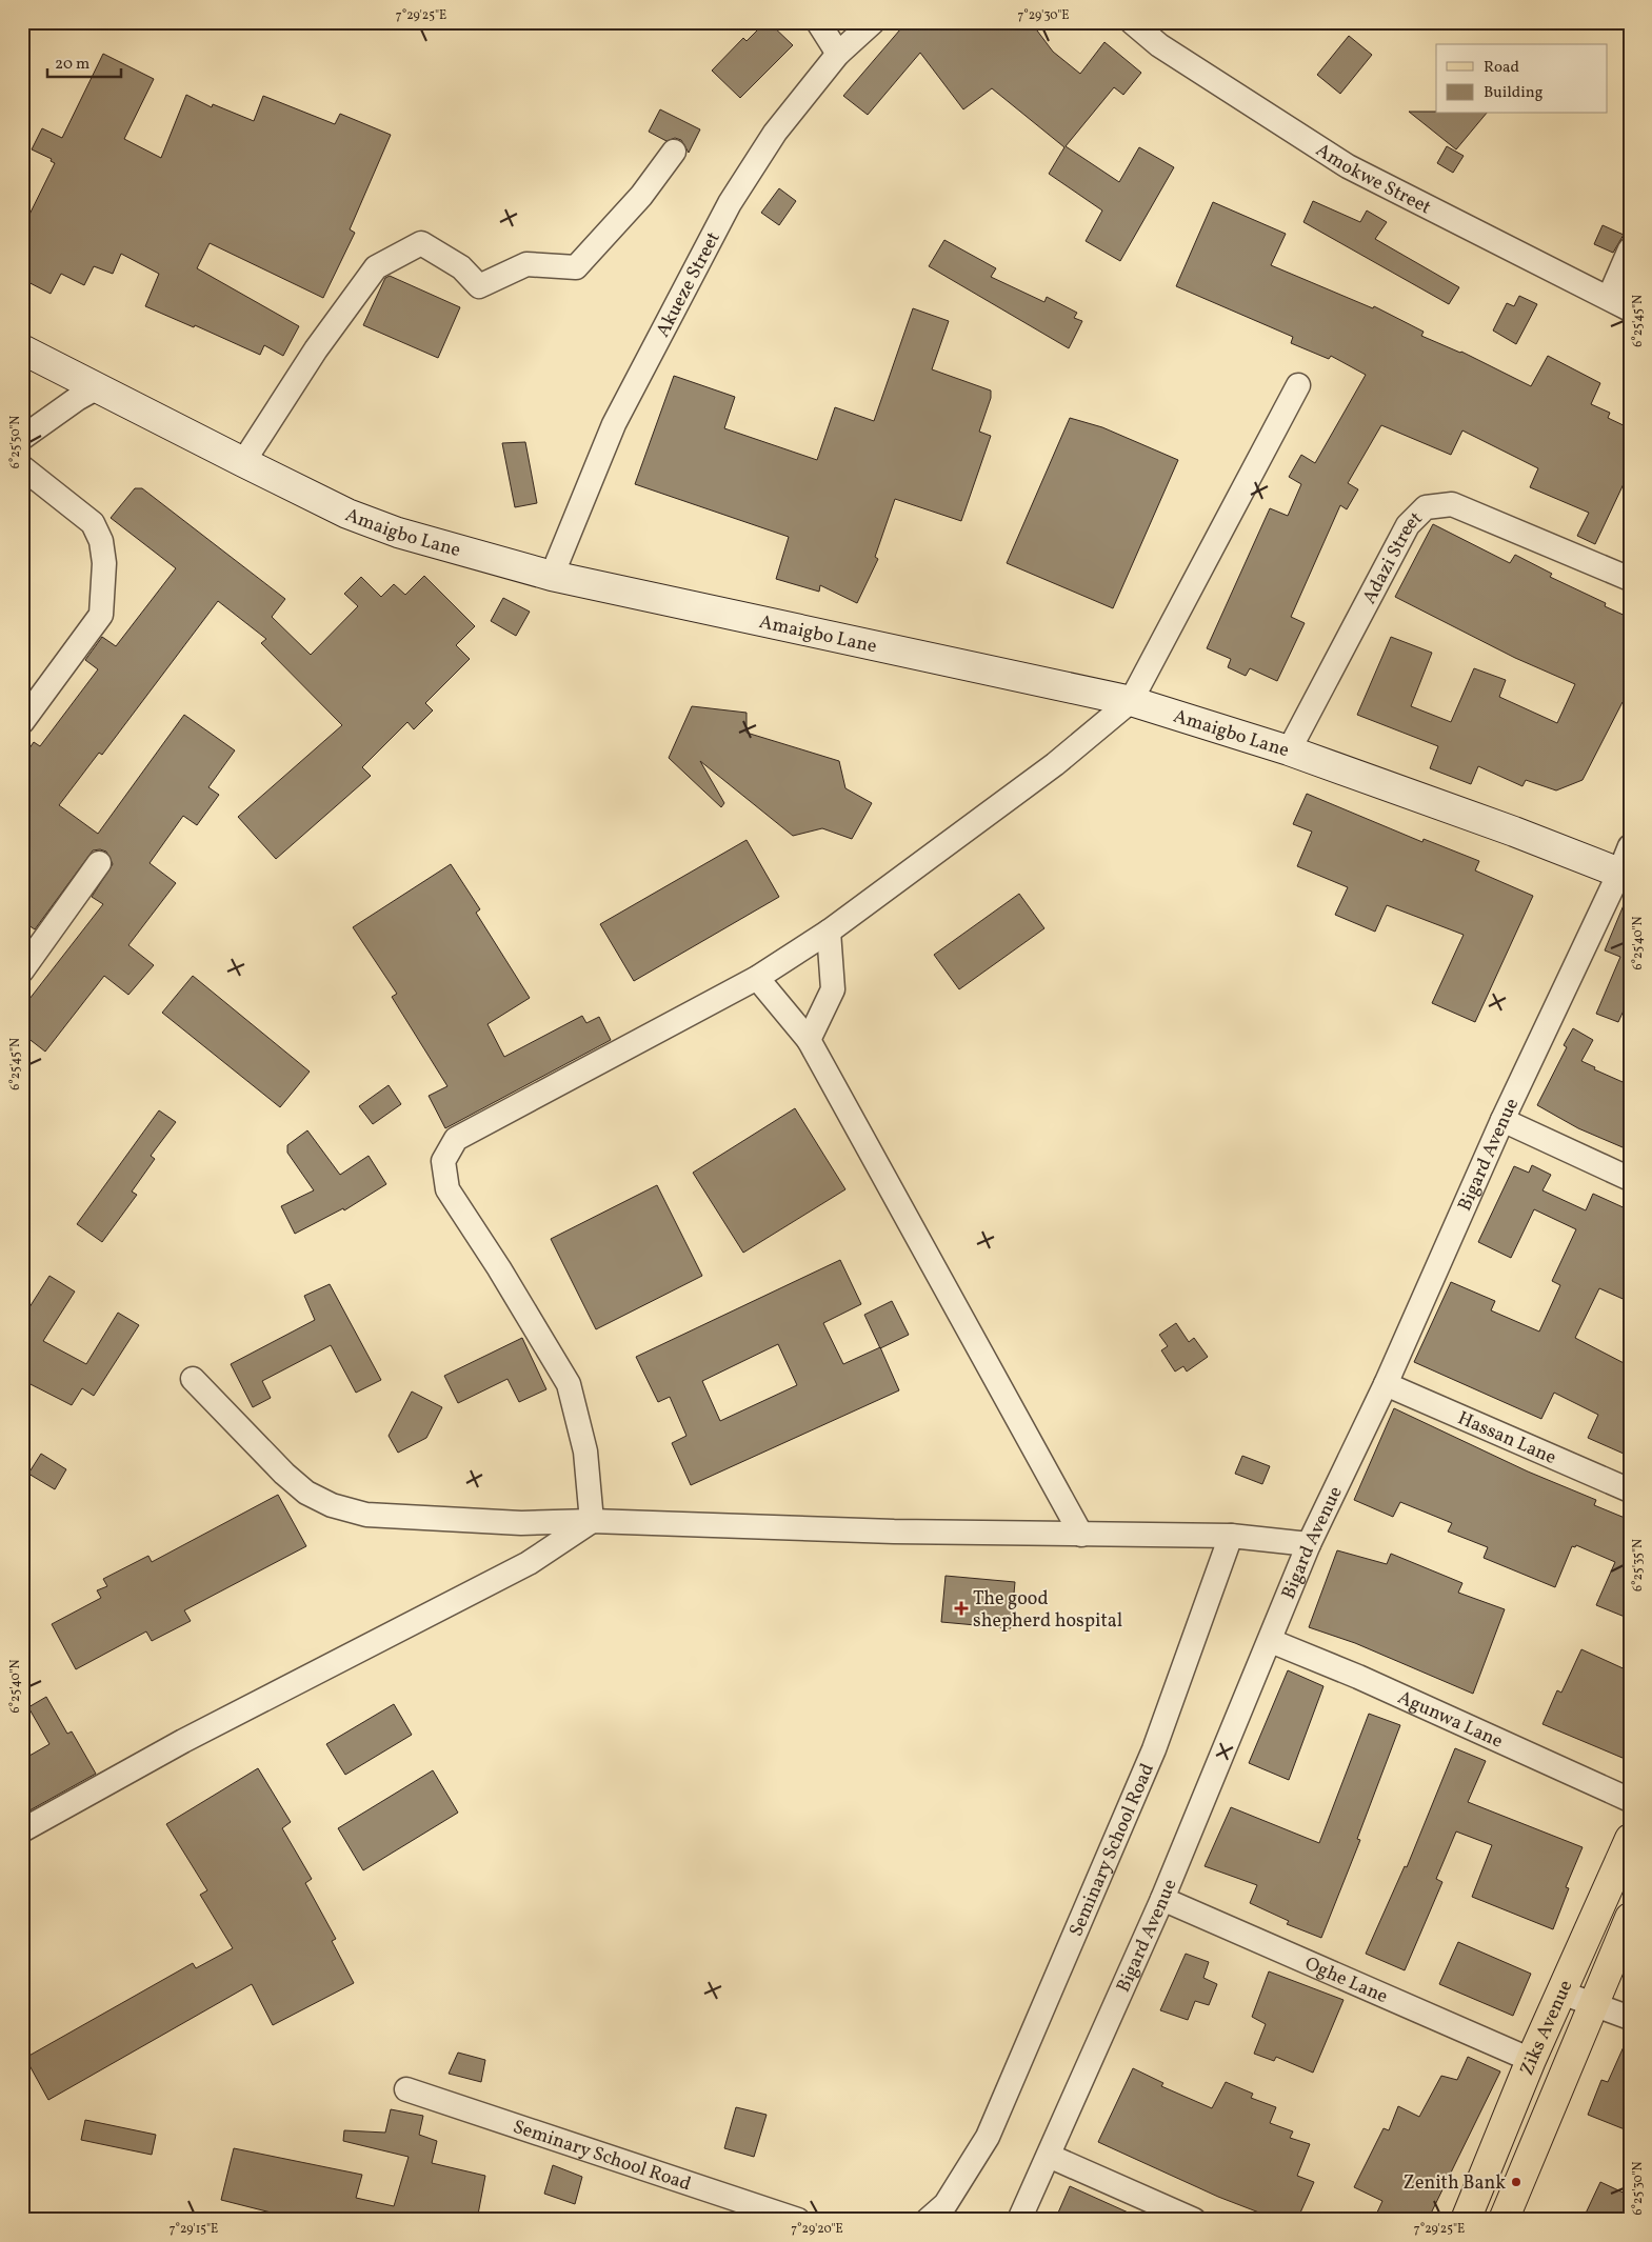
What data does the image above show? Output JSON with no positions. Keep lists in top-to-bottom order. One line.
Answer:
{"streets":{"main road":["Amaigbo Lane","Ziks Avenue"],"street":["Amokwe Street","Akueze Street","Adazi Street","Bigard Avenue","Hassan Lane","Agunwa Lane","Seminary School Road","Oghe Lane"]},"crossings":[["Akueze Street","Amaigbo Lane"],["Amaigbo Lane","Adazi Street"],["Amaigbo Lane","Bigard Avenue"],["Bigard Avenue","Hassan Lane"],["Bigard Avenue","Agunwa Lane"],["Bigard Avenue","Oghe Lane"],["Oghe Lane","Ziks Avenue"]],"places":{"health":["The good shepherd hospital"],"other":["Zenith Bank"]},"legend":["Road","Building"],"scale_bar":"20 m","coordinates":["7°29'25\"E","7°29'30\"E","6°25'45\"N","6°25'50\"N","6°25'40\"N","6°25'35\"N","6°25'30\"N","7°29'15\"E","7°29'20\"E"]}
